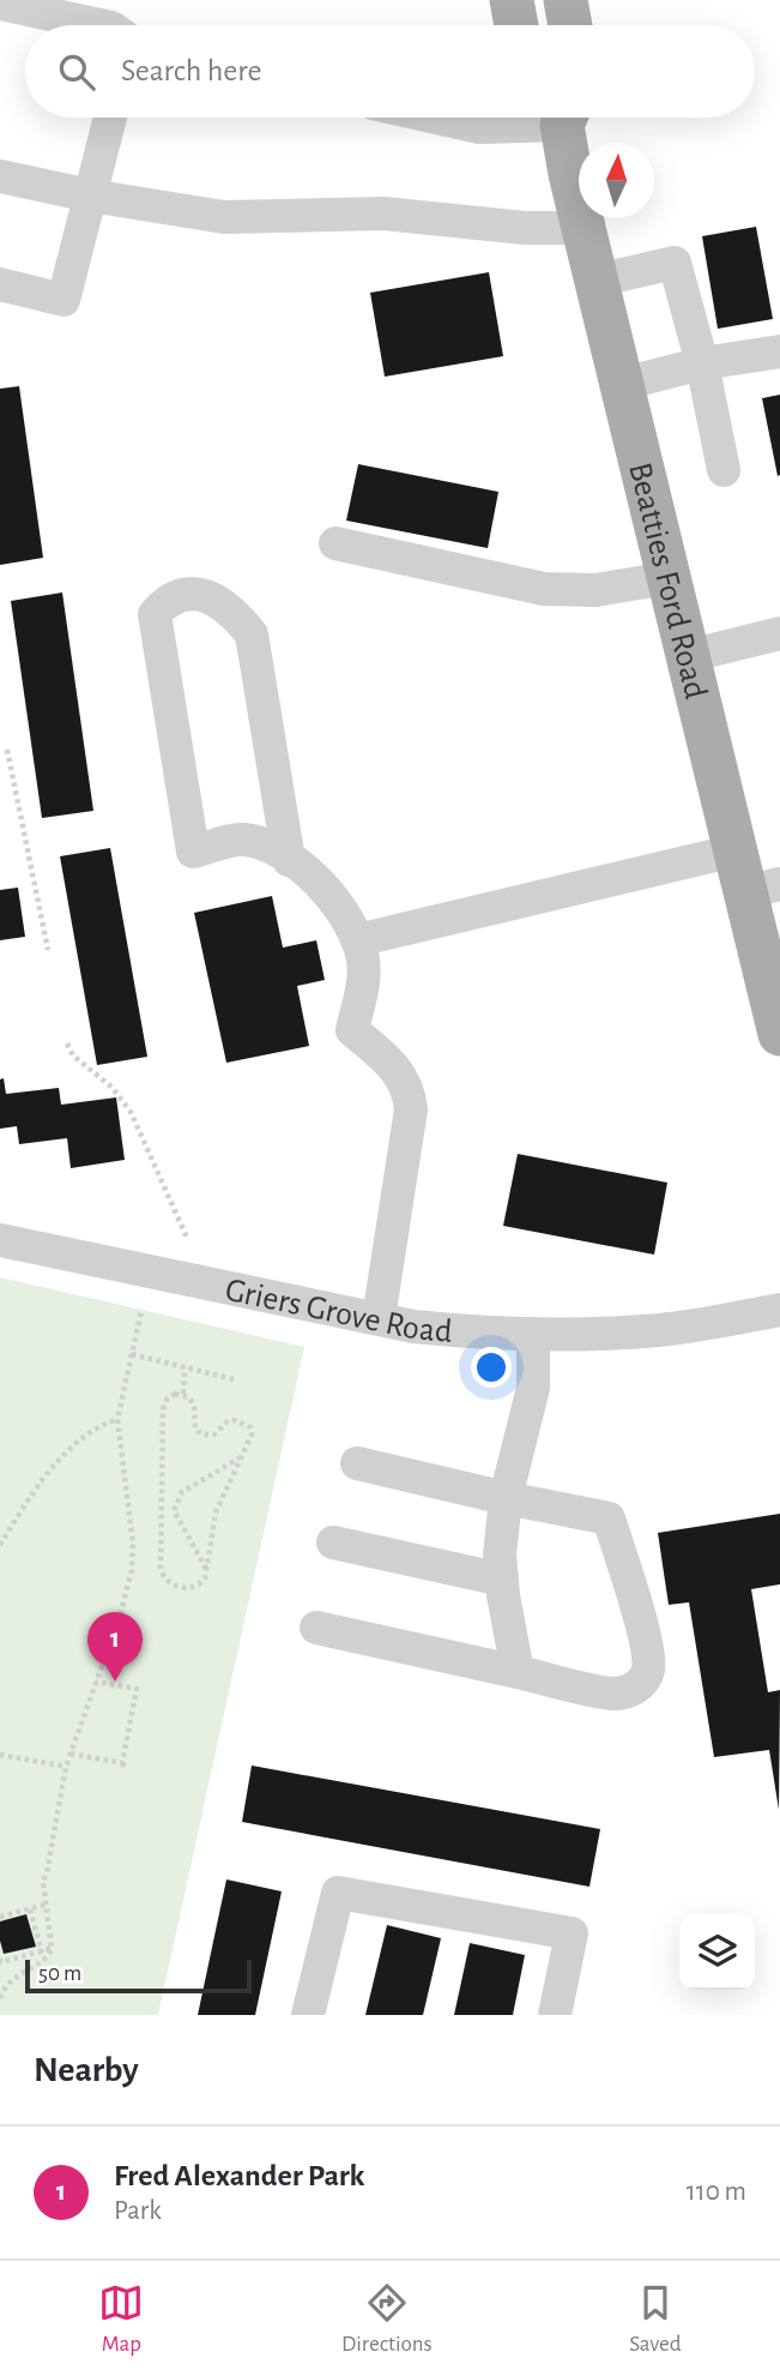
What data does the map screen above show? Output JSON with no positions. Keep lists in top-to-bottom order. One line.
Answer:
{"streets":{"main road":["Beatties Ford Road"],"street":["Griers Grove Road"]},"scale_bar":"50 m","north":"top","page":{"search":"Search here","pins":"1","scale":"50 m","heading":"Nearby","list":[{"mark":"1","name":"Fred Alexander Park","note":"Park","value":"110 m"}],"nav":["Map","Directions","Saved"]}}
